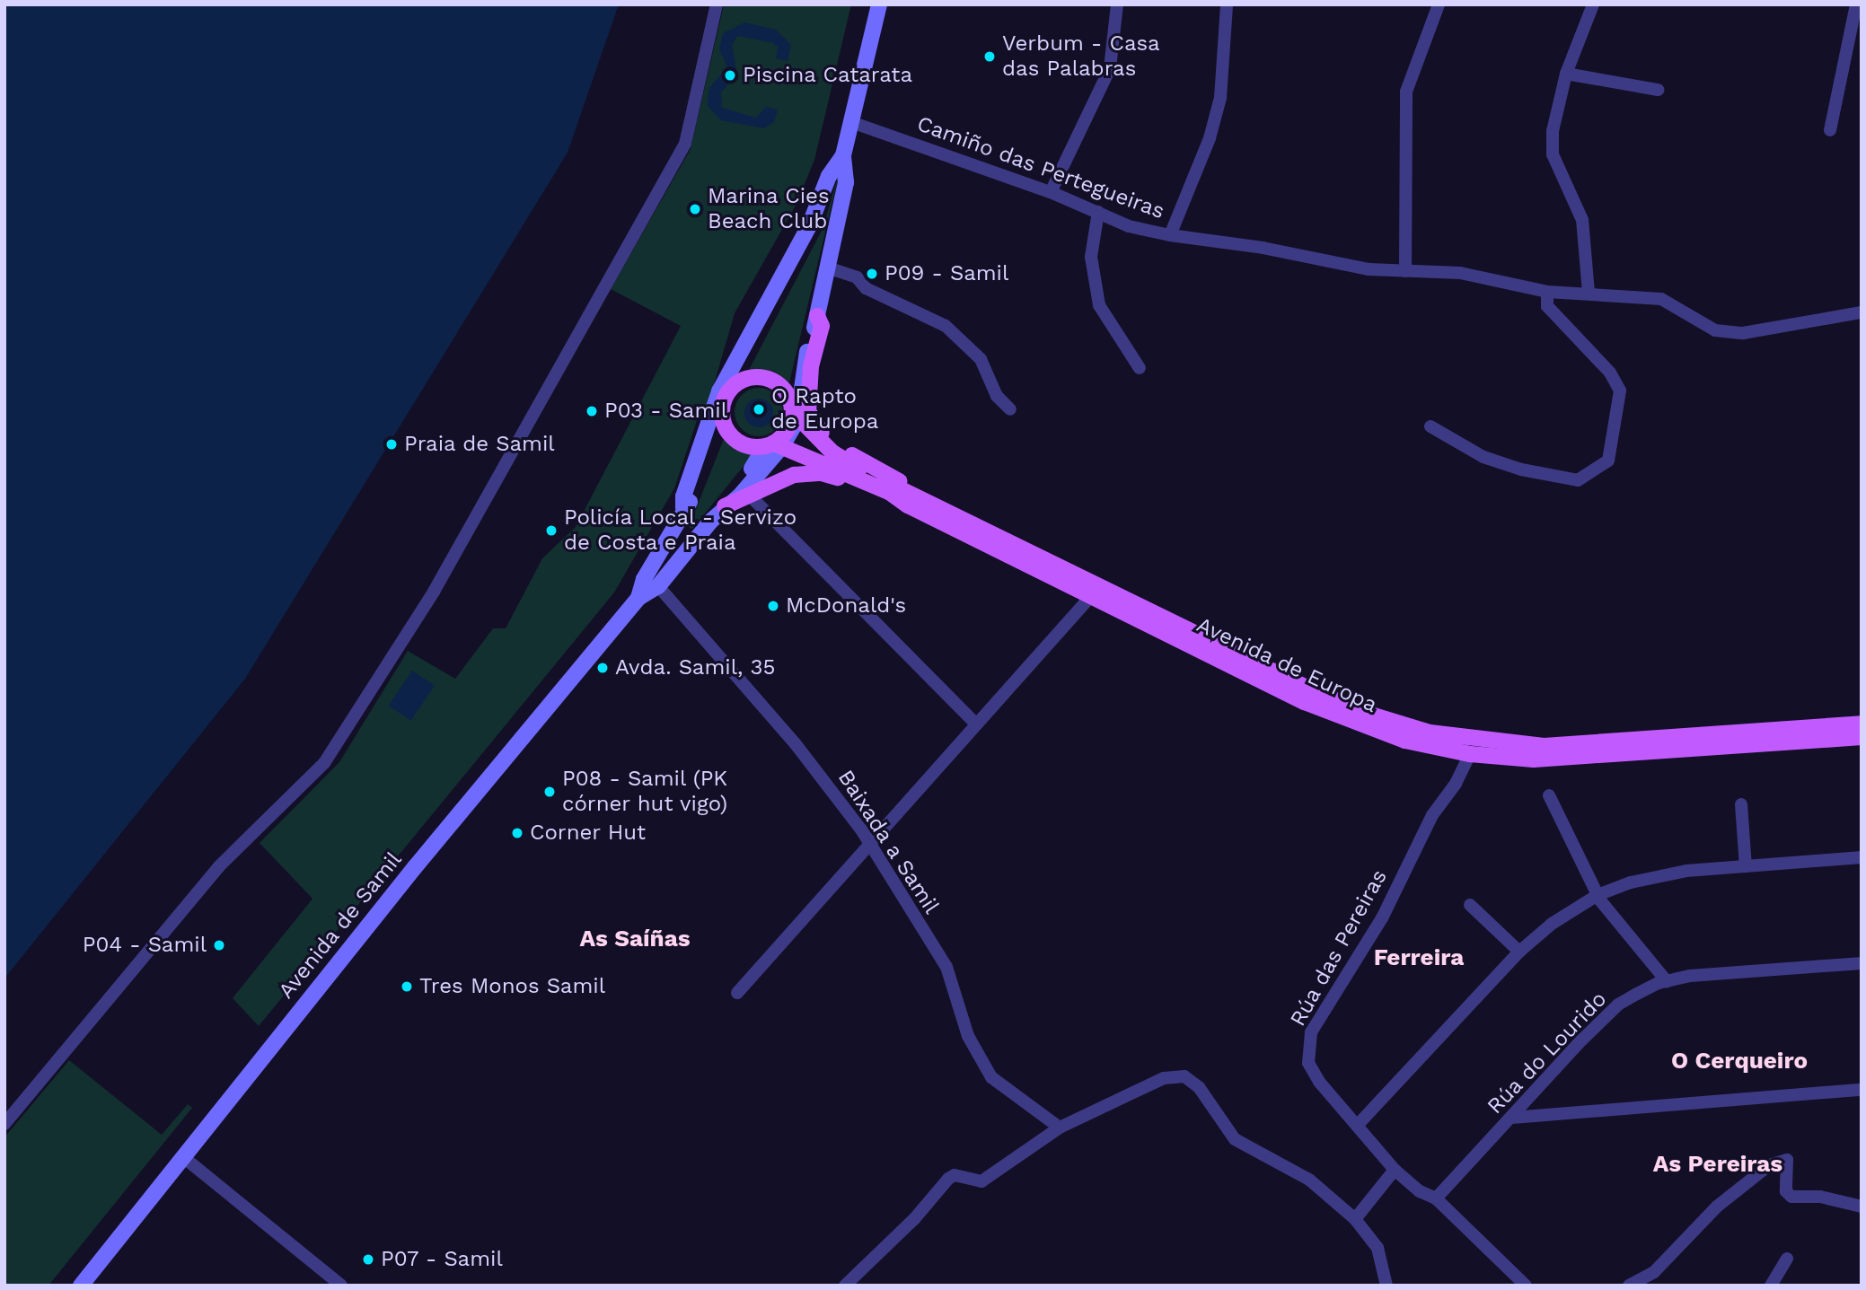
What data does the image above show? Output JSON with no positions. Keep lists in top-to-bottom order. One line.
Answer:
{"streets":{"main road":["Avenida de Europa","Avenida de Samil"],"street":["Camiño das Pertegueiras","Baixada a Samil","Rúa das Pereiras","Rúa do Lourido"]},"crossings":[["Camiño das Pertegueiras","Avenida de Samil"],["Avenida de Europa","Avenida de Samil"],["Avenida de Europa","Rúa das Pereiras"],["Baixada a Samil","Avenida de Samil"],["Rúa das Pereiras","Rúa do Lourido"]],"districts":["As Saíñas","Ferreira","O Cerqueiro","As Pereiras"],"places":["Verbum - Casa das Palabras","Piscina Catarata","Marina Cies Beach Club","P09 - Samil","O Rapto de Europa","P03 - Samil","Praia de Samil","Policía Local - Servizo de Costa e Praia","McDonald's","Avda. Samil, 35","P08 - Samil (PK córner hut vigo)","Corner Hut","P04 - Samil","Tres Monos Samil","P07 - Samil"]}
